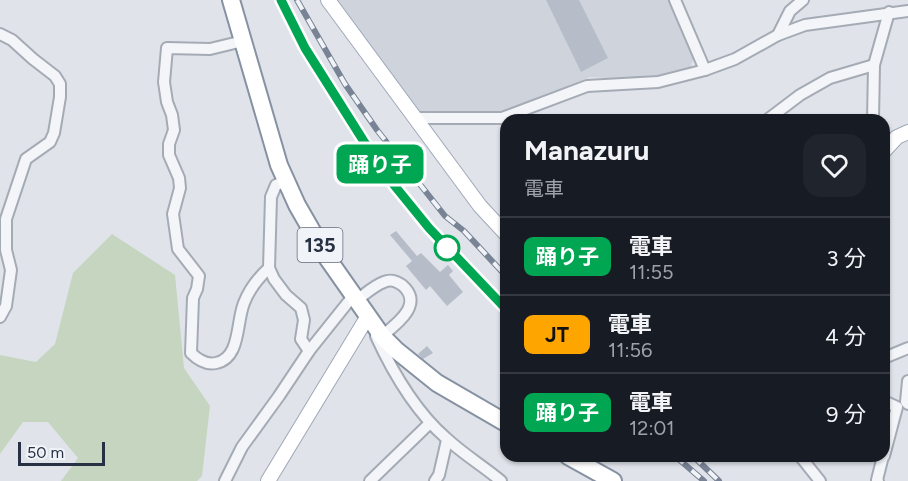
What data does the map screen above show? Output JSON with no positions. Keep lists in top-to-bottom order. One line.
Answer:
{"streets":{"highway":["135"]},"scale_bar":"50 m","page":{"on_map":"踊り子","heading":["Manazuru","電車"],"list":[{"mark":"踊り子","name":"電車","note":"11:55","value":"3 分"},{"mark":"JT","name":"電車","note":"11:56","value":"4 分"},{"mark":"踊り子","name":"電車","note":"12:01","value":"9 分"}],"scale":"50 m"}}
